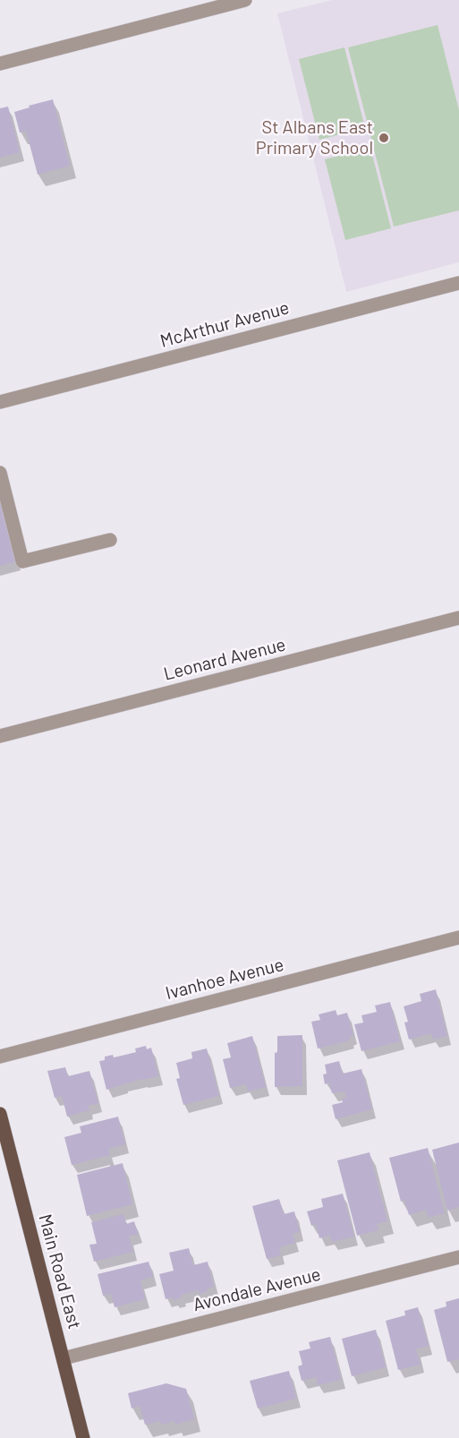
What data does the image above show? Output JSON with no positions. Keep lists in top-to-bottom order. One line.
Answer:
{"streets":{"main road":["Main Road East"],"street":["McArthur Avenue","Leonard Avenue","Ivanhoe Avenue","Avondale Avenue"]},"crossings":[["Main Road East","Avondale Avenue"]],"places":["St Albans East Primary School"]}
